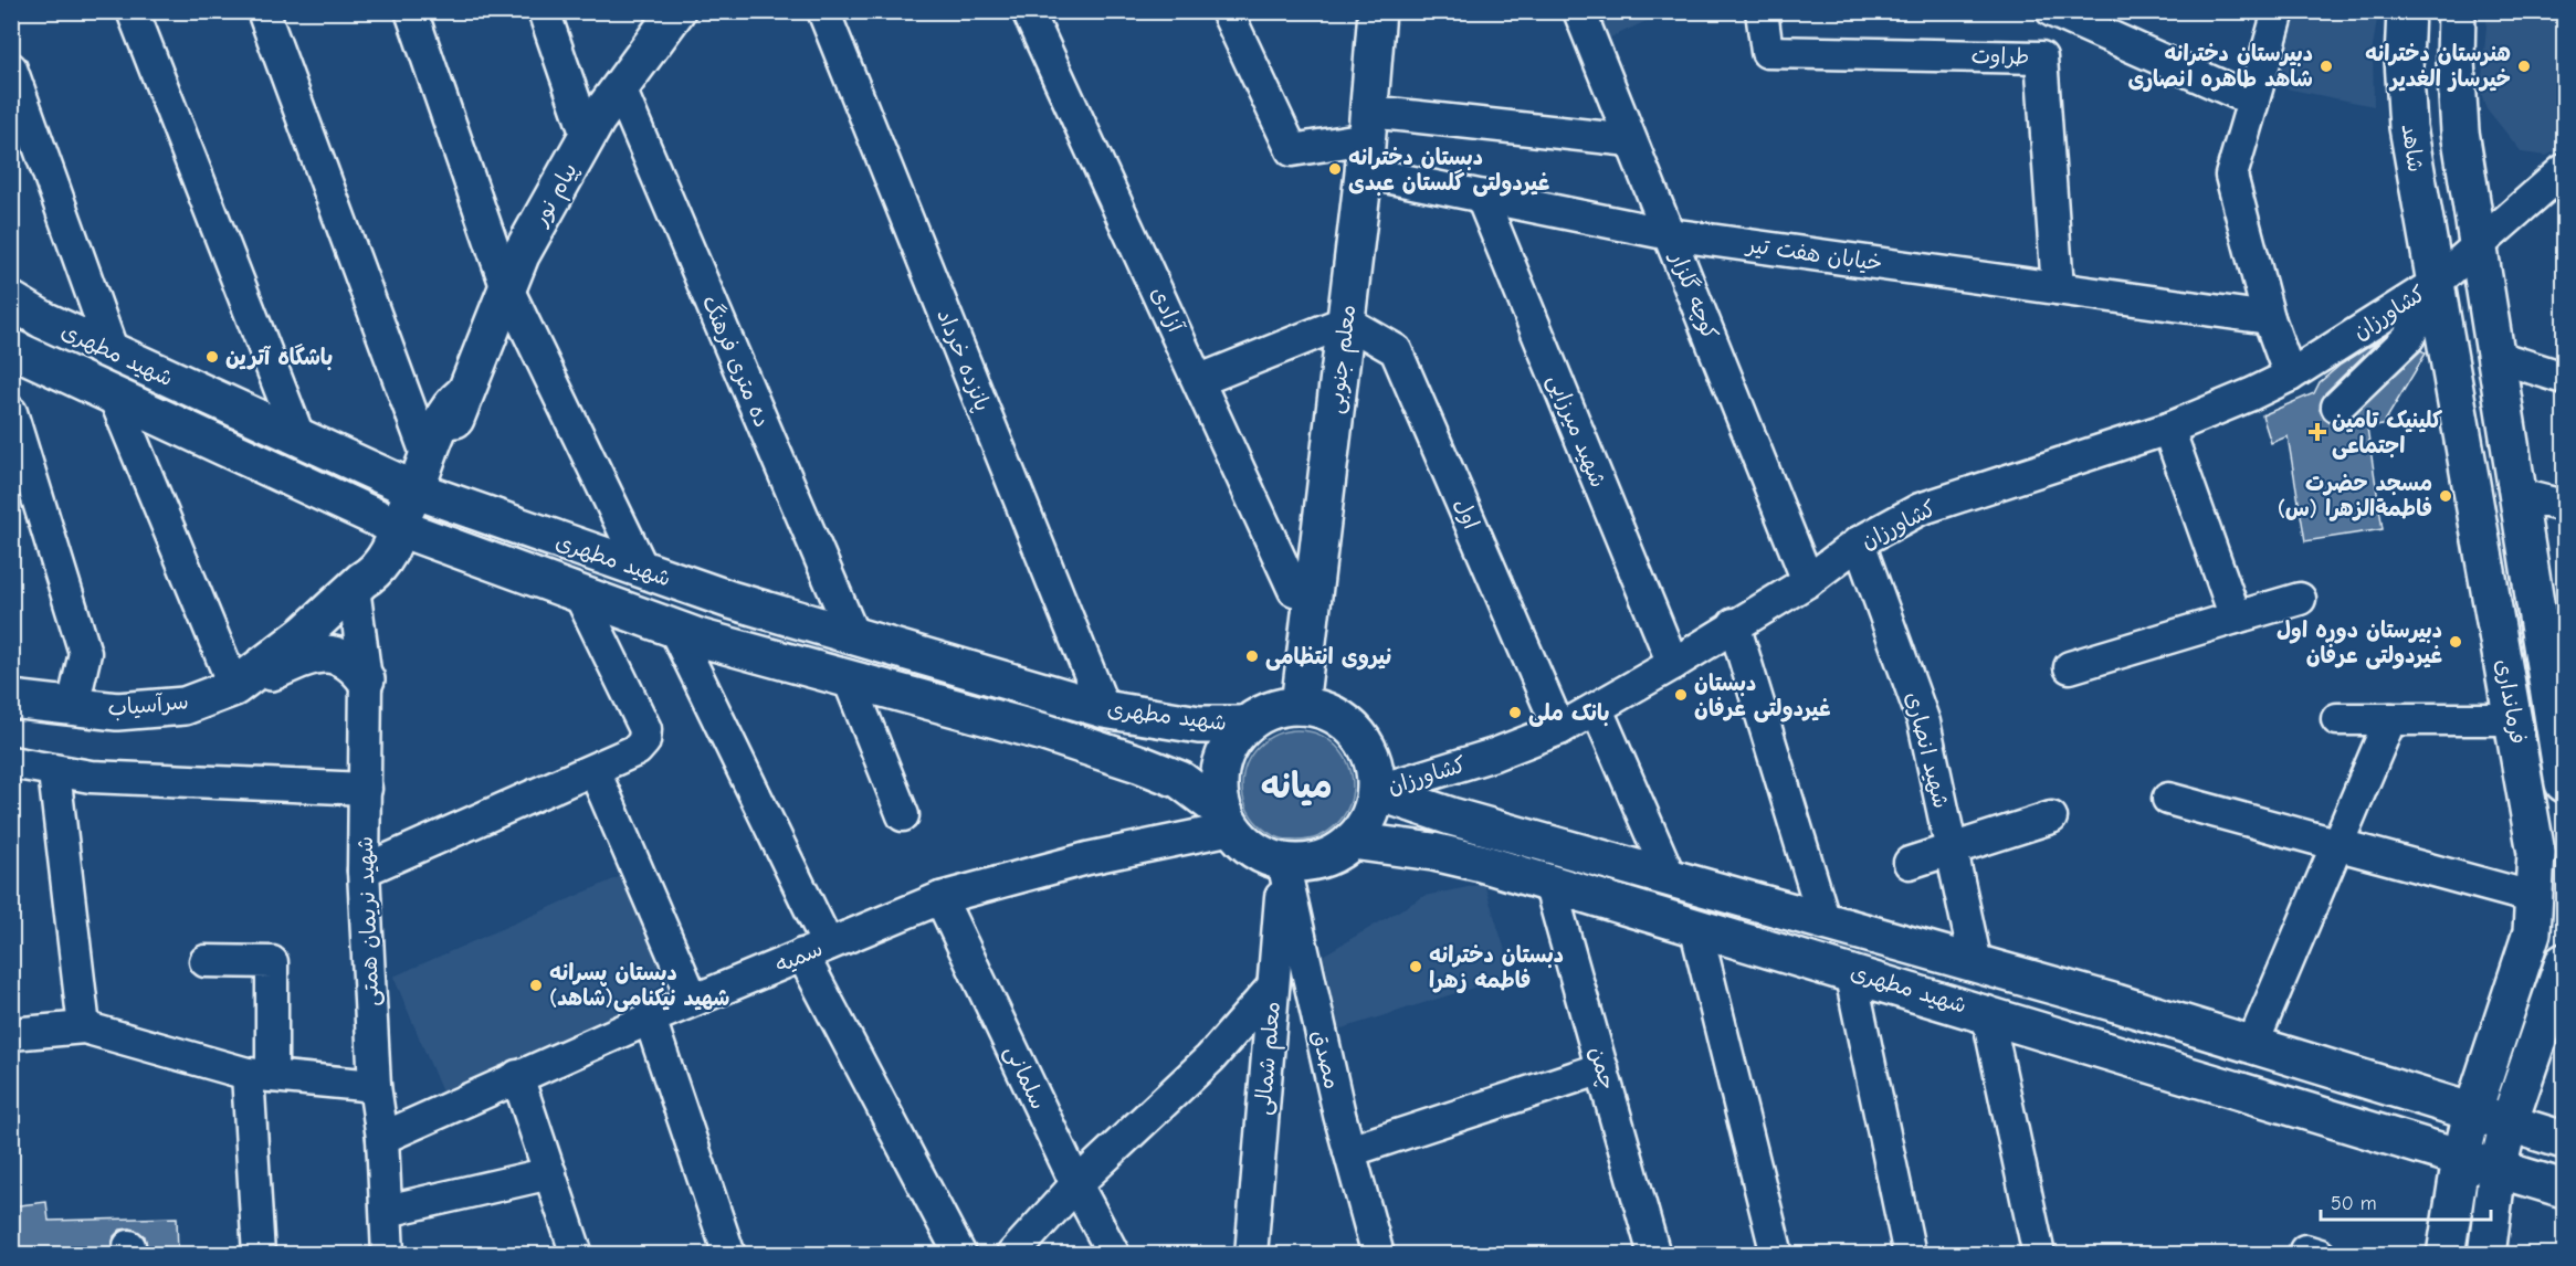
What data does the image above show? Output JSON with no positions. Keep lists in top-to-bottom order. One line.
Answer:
{"streets":{"main road":["شاهد","پیام نور","شهید مطهری","معلم جنوبی","فرمانداری","سرآسیاب"],"street":["طراوت","خیابان هفت تیر","کوچه گلزار","آزادی","کشاورزان","پانزده خرداد","ده متری فرهنگ","شهید میرزایی","اول","شهید انصاری","شهید نریمان همتی","سمیه","معلم شمالی","مصدق","چمن","سلمانی"]},"crossings":[["طراوت","خیابان هفت تیر"],["شاهد","کشاورزان"],["شاهد","فرمانداری"],["پیام نور","شهید مطهری"],["پیام نور","ده متری فرهنگ"],["پیام نور","سرآسیاب"],["خیابان هفت تیر","کوچه گلزار"],["خیابان هفت تیر","معلم جنوبی"],["خیابان هفت تیر","شهید میرزایی"],["کوچه گلزار","کشاورزان"],["آزادی","معلم جنوبی"],["کشاورزان","شهید مطهری"],["کشاورزان","معلم جنوبی"],["کشاورزان","شهید میرزایی"],["کشاورزان","اول"],["کشاورزان","فرمانداری"],["کشاورزان","شهید انصاری"],["کشاورزان","سمیه"],["کشاورزان","معلم شمالی"],["کشاورزان","مصدق"],["شهید مطهری","معلم جنوبی"],["شهید مطهری","پانزده خرداد"],["شهید مطهری","ده متری فرهنگ"],["شهید مطهری","فرمانداری"],["شهید مطهری","سرآسیاب"],["شهید مطهری","شهید انصاری"],["شهید مطهری","سمیه"],["شهید مطهری","معلم شمالی"],["شهید مطهری","مصدق"],["شهید مطهری","چمن"],["معلم جنوبی","اول"],["معلم جنوبی","سمیه"],["معلم جنوبی","معلم شمالی"],["معلم جنوبی","مصدق"],["سرآسیاب","شهید نریمان همتی"],["شهید نریمان همتی","سمیه"],["سمیه","معلم شمالی"],["سمیه","مصدق"],["سمیه","سلمانی"],["معلم شمالی","مصدق"]],"districts":["میانه"],"places":{"other":["دبیرستان دخترانه شاهد طاهره انصاری","هنرستان دخترانه خیرساز الغدیر","دبستان دخترانه غیردولتی گلستان عبدی","باشگاه آترین","مسجد حضرت فاطمةالزهرا (س)","دبیرستان دوره اول غیردولتی عرفان","نیروی انتظامی","دبستان غیردولتی عرفان","بانک ملی","دبستان دخترانه فاطمه زهرا","دبستان پسرانه شهید نیکنامی(شاهد)"],"health":["کلینیک تامین اجتماعی"]},"scale_bar":"50 m"}
